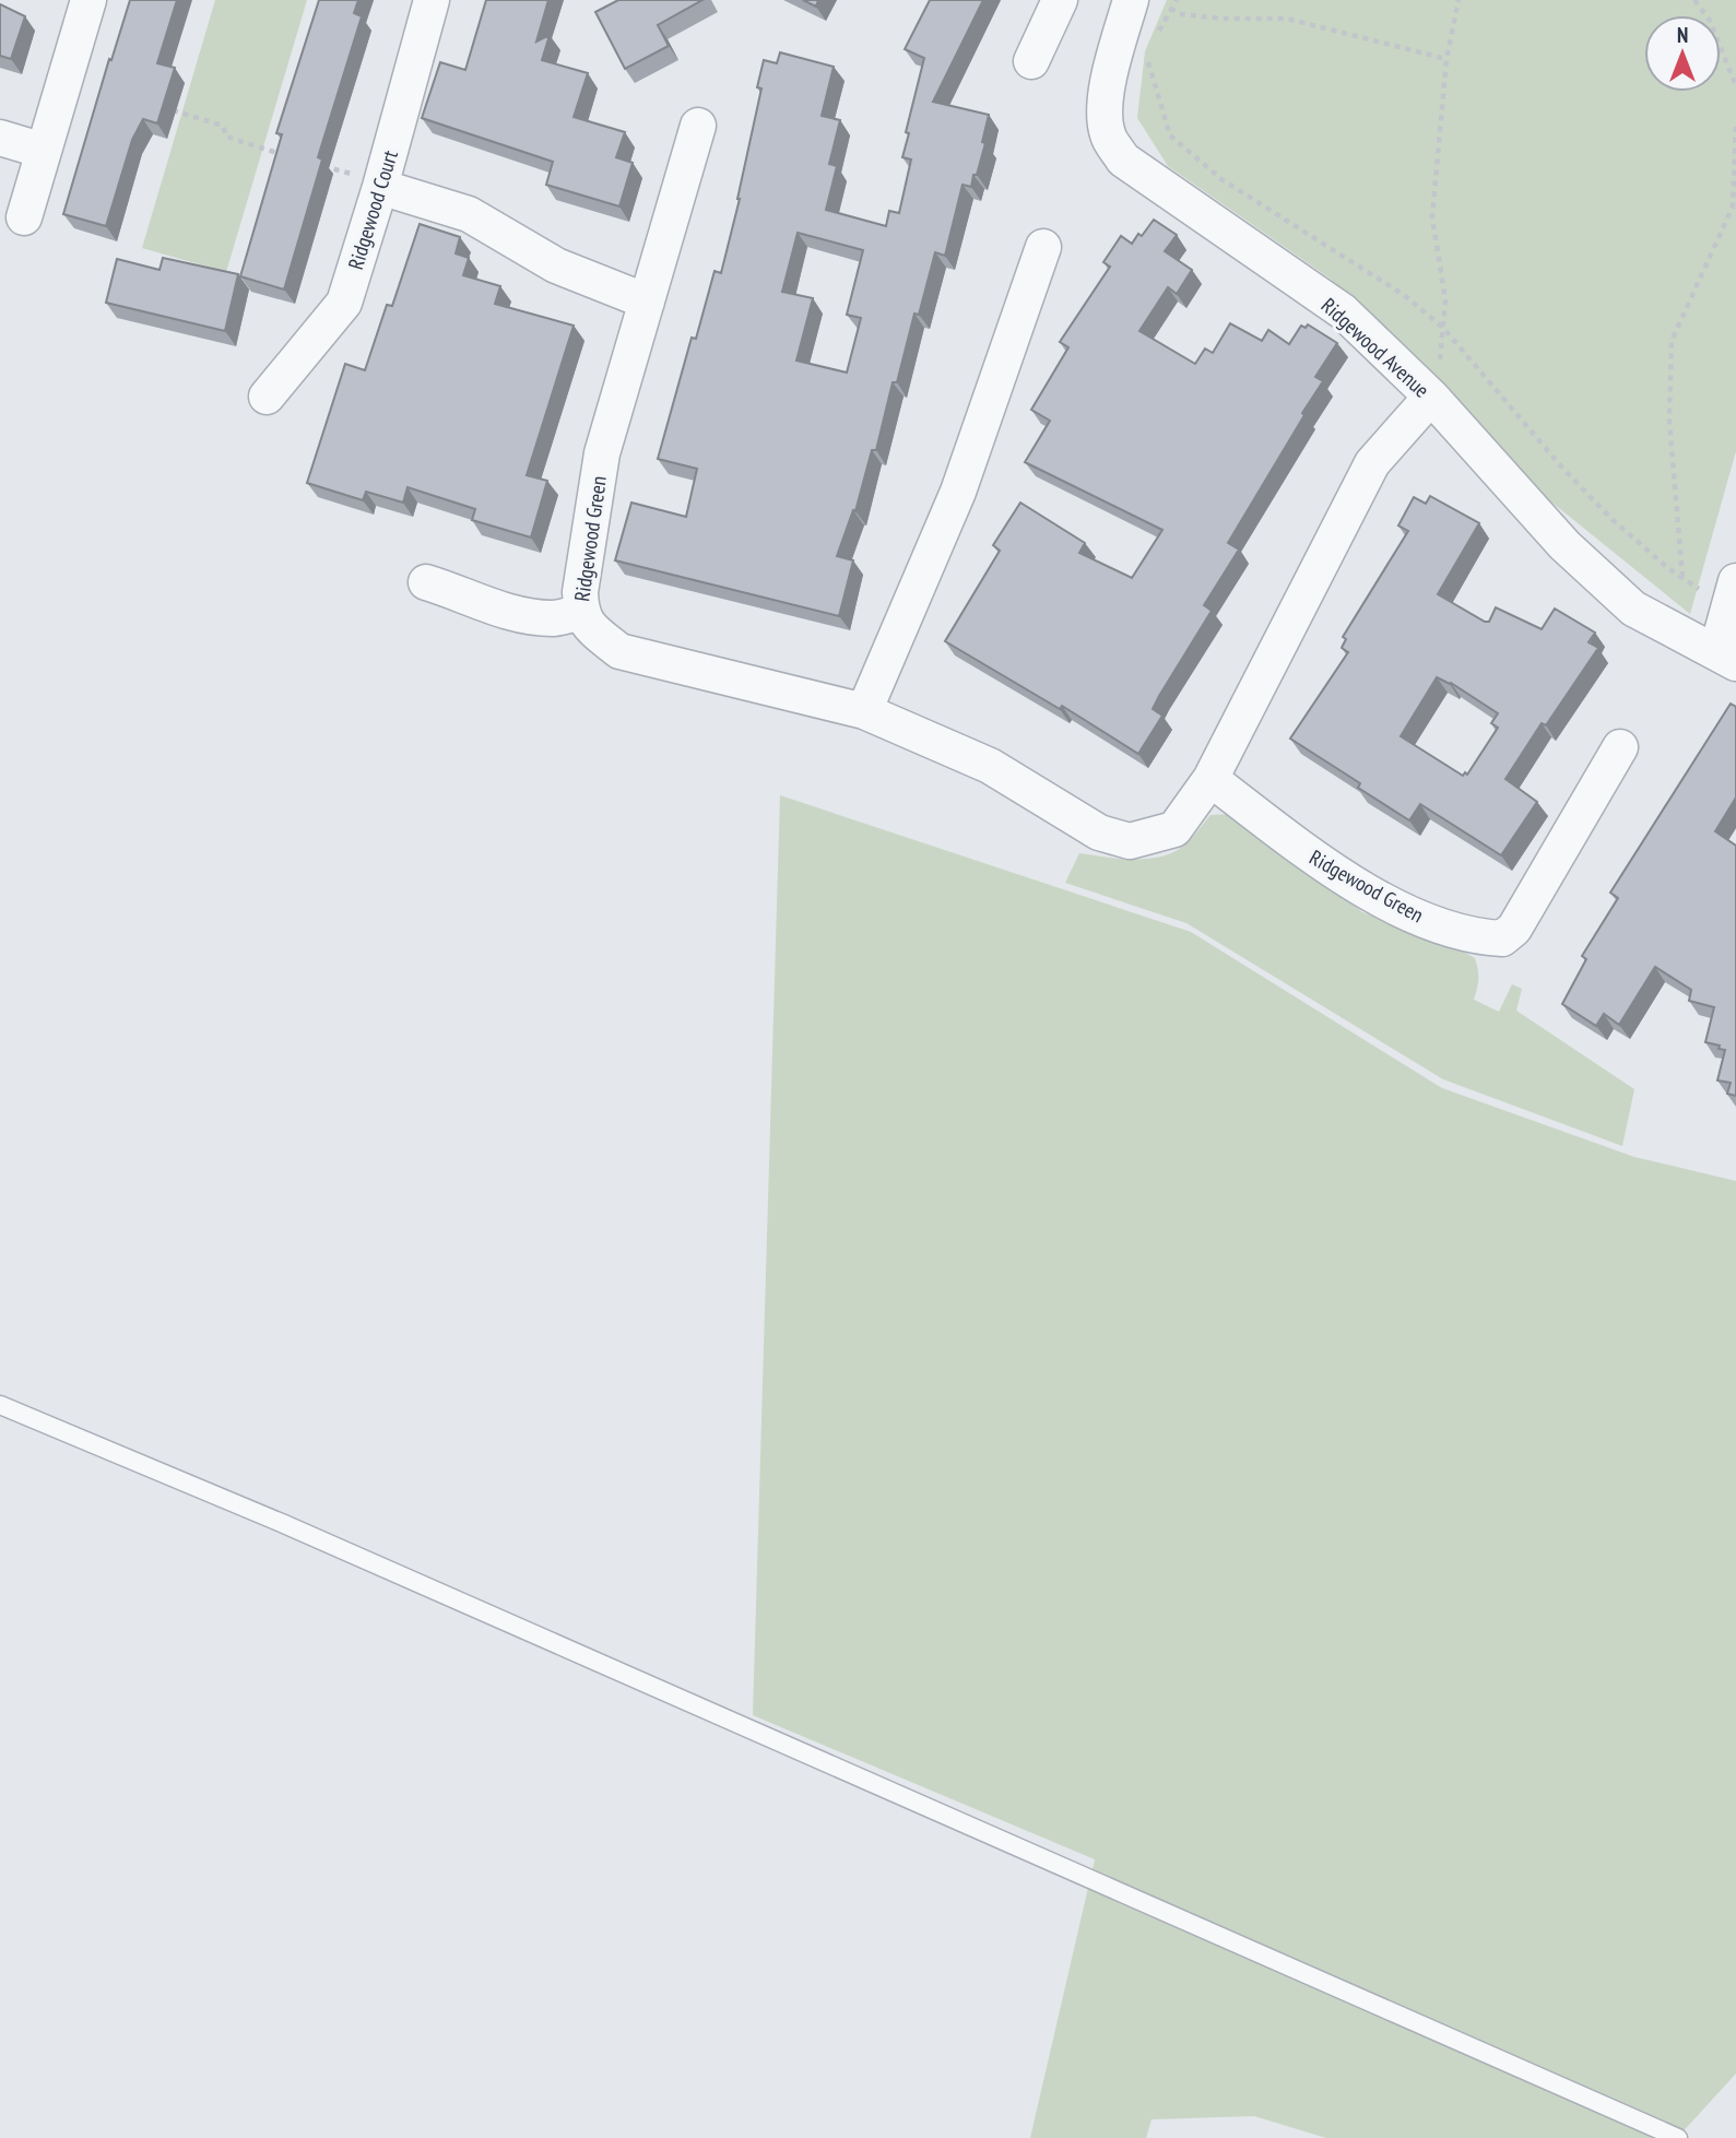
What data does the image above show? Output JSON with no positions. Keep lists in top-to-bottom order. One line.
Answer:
{"streets":{"street":["Ridgewood Court","Ridgewood Avenue","Ridgewood Green"]},"crossings":[["Ridgewood Avenue","Ridgewood Green"]],"north":"top"}
